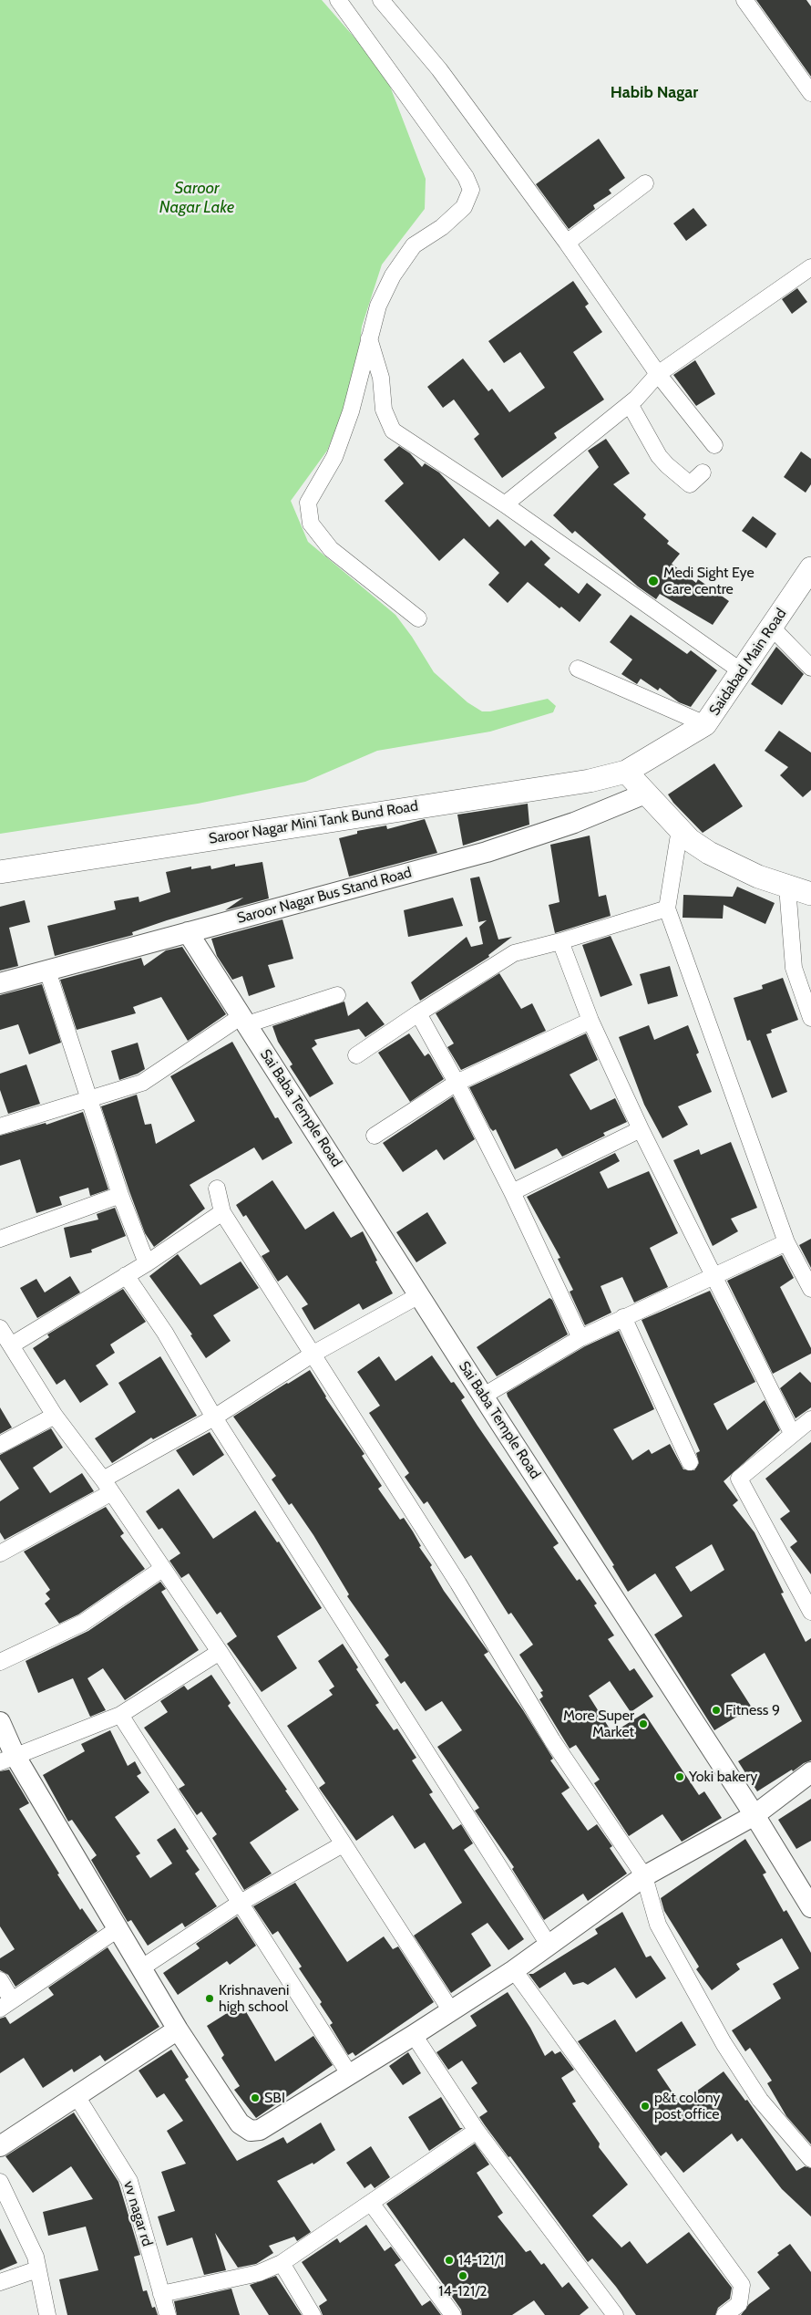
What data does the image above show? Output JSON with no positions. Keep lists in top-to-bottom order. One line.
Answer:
{"streets":{"main road":["Saidabad Main Road","Saroor Nagar Mini Tank Bund Road"],"street":["Saroor Nagar Bus Stand Road","Sai Baba Temple Road","vv nagar rd"]},"crossings":[["Saidabad Main Road","Saroor Nagar Mini Tank Bund Road"],["Saroor Nagar Bus Stand Road","Sai Baba Temple Road"]],"districts":["Habib Nagar"],"water":["Saroor Nagar Lake"],"places":["Medi Sight Eye Care centre","Fitness 9","More Super Market","Yoki bakery","Krishnaveni high school","SBI","p&t colony post office","14-121/1","14-121/2"]}
